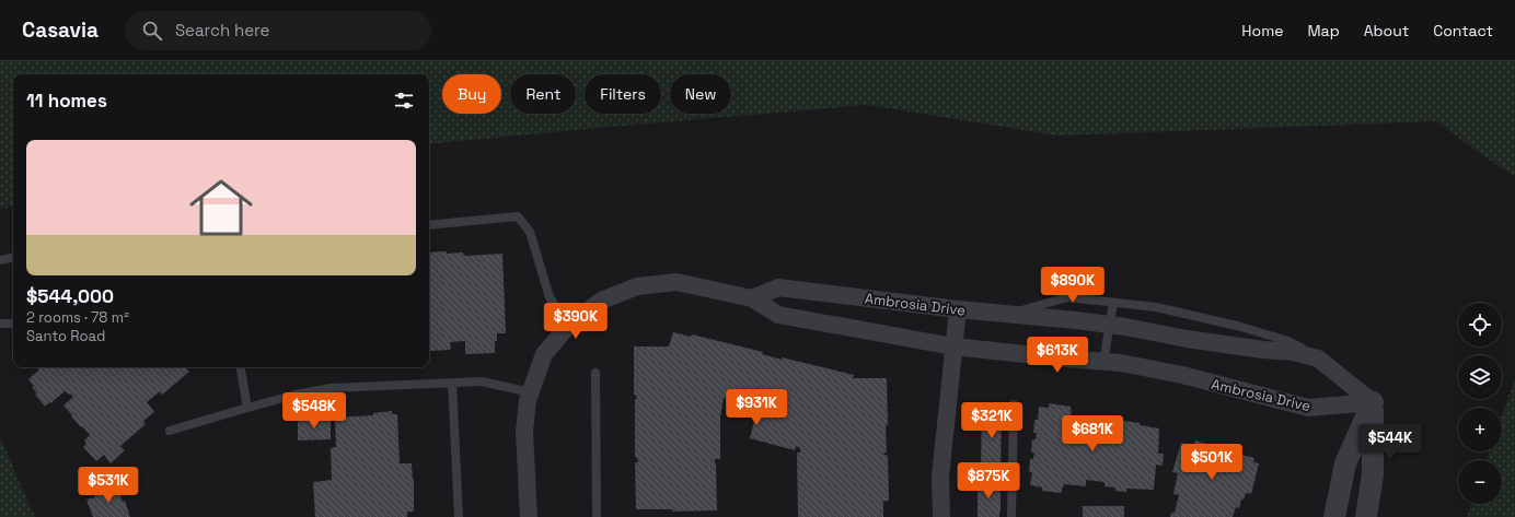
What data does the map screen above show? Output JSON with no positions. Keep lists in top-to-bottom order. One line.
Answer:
{"streets":{"street":["Ambrosia Drive"]},"page":{"header":"Casavia","search":"Search here","nav":["Home","Map","About","Contact"],"chip":["Buy","Rent","Filters","New"],"heading":"11 homes","list":[{"name":"$544,000","note":"2 rooms · 78 m² · Santo Road"}],"price":["$890K","$390K","$613K","$931K","$548K","$321K","$681K","$544K","$501K","$875K","$531K"],"map_buttons":["+","−"]}}
